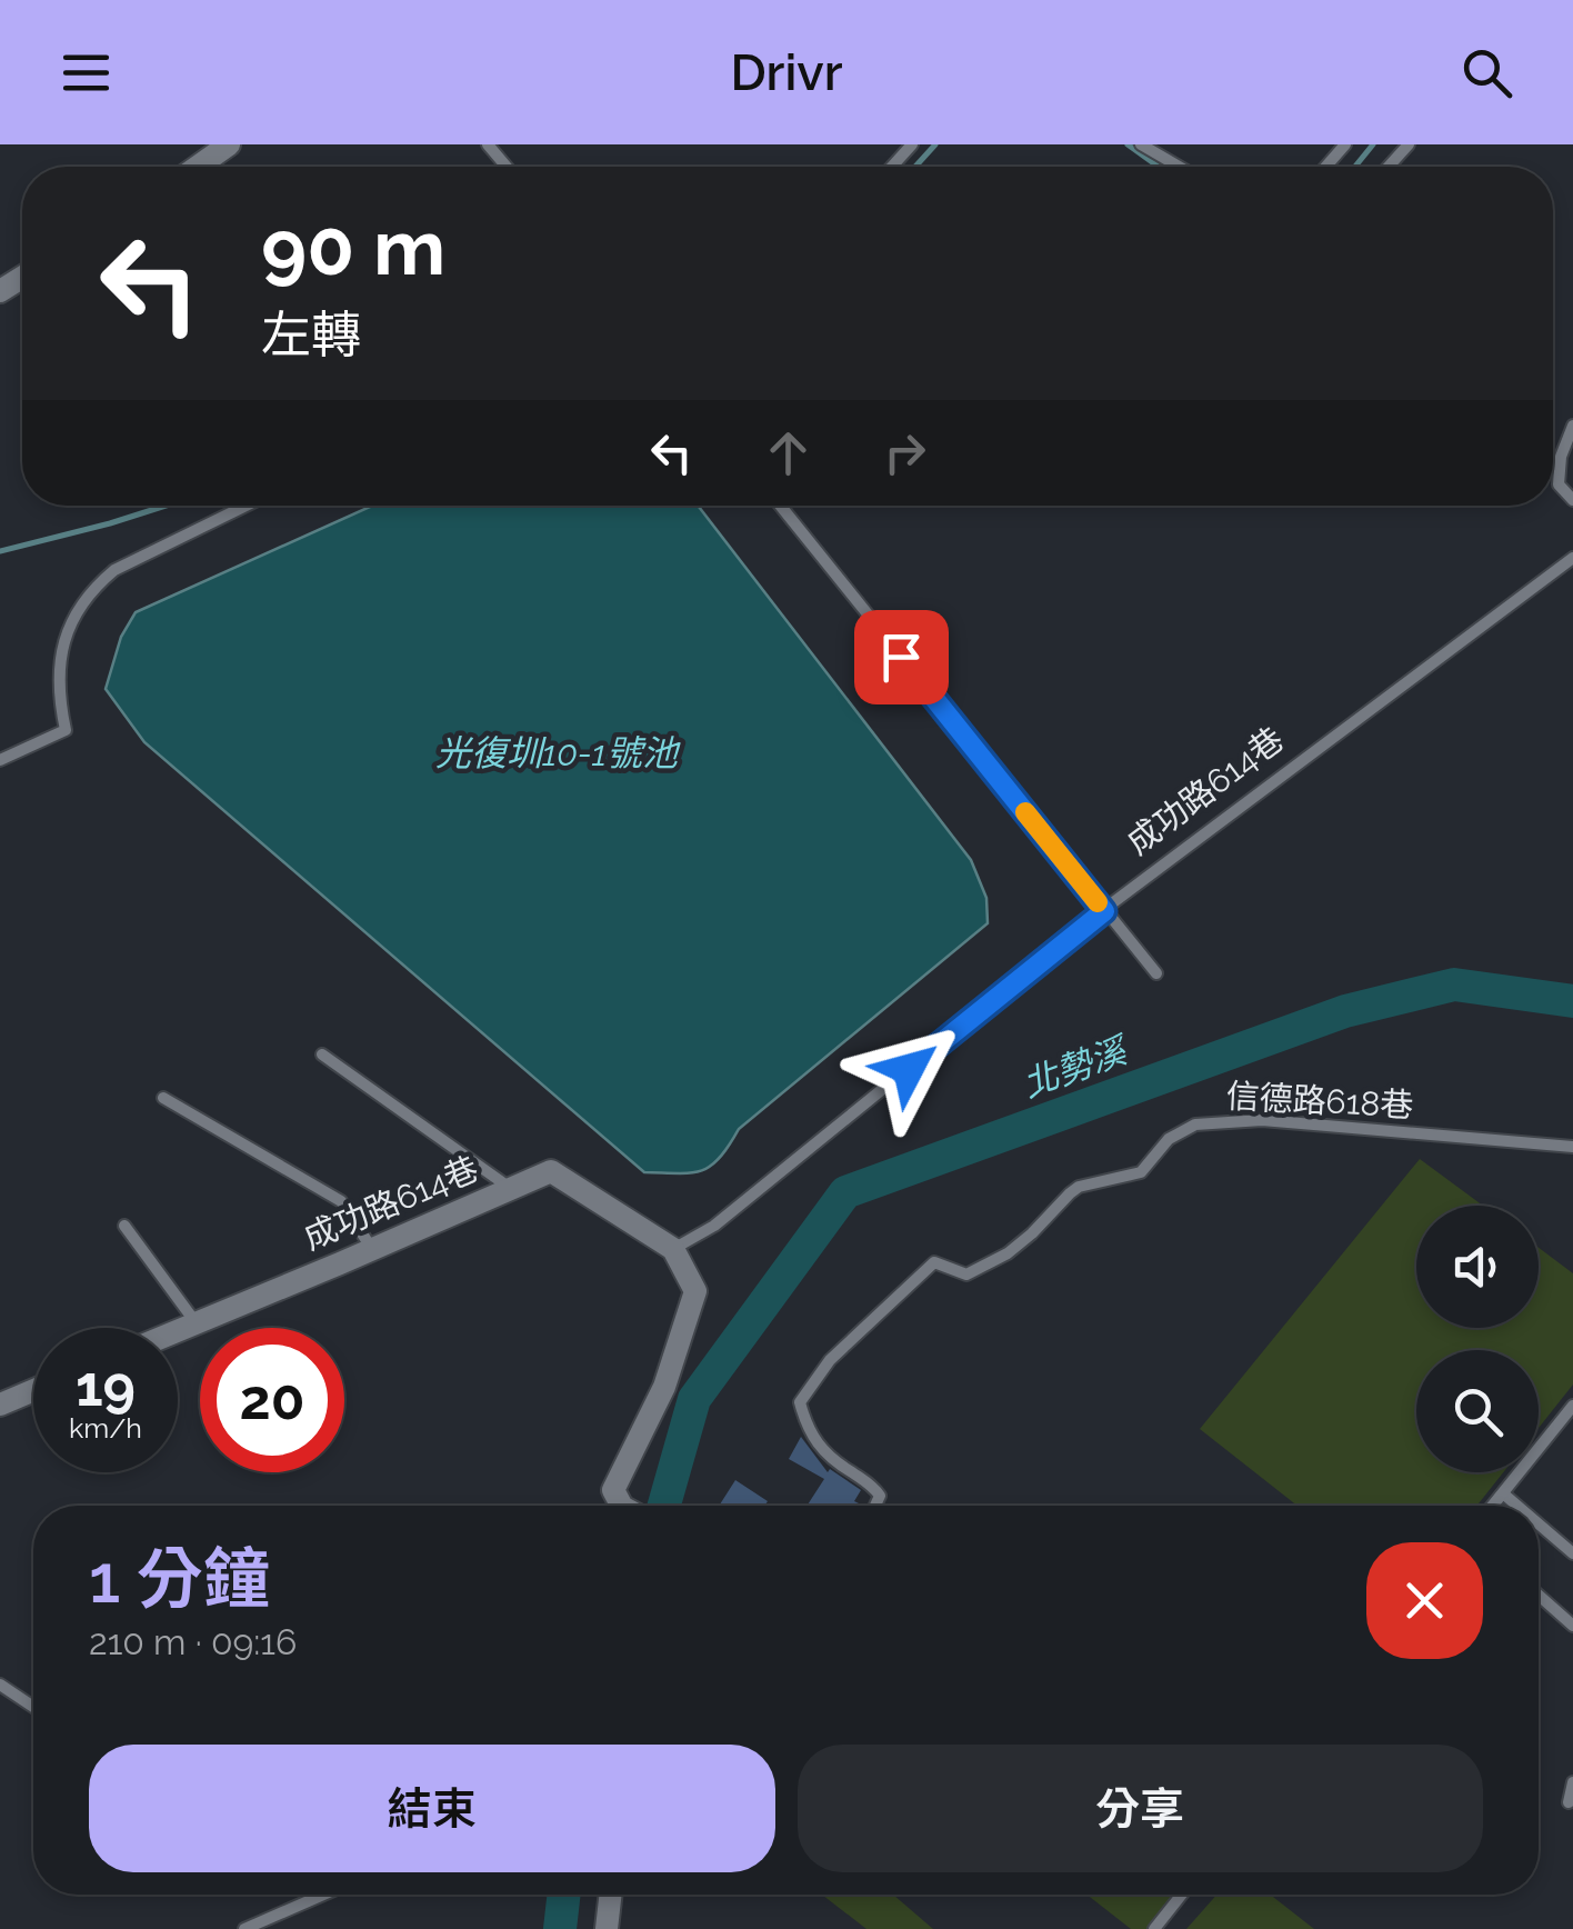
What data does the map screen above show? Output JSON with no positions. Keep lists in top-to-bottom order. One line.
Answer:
{"streets":{"street":["成功路614巷"],"lane":["信德路618巷"]},"water":["光復圳10-1號池","北勢溪"],"page":{"header":"Drivr","turn":["90 m","左轉"],"speed":"19 km/h","limit":"20","heading":["1 分鐘","210 m · 09:16"],"buttons":["結束","分享"]}}
